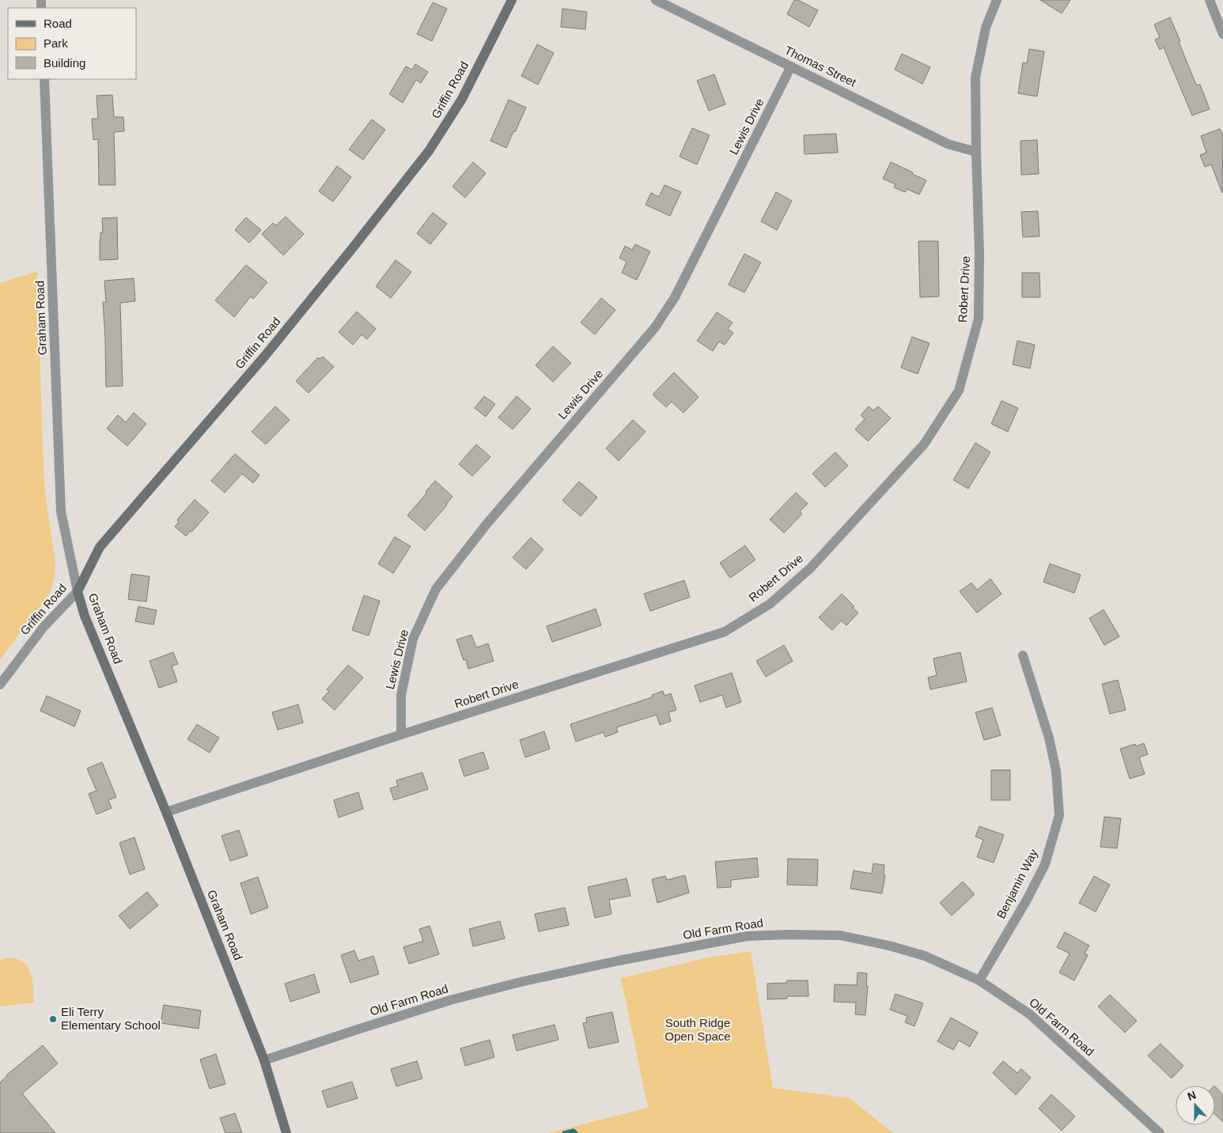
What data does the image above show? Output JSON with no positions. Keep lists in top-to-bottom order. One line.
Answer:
{"streets":{"street":["Thomas Street","Griffin Road","Lewis Drive","Robert Drive","Graham Road","Benjamin Way","Old Farm Road"]},"crossings":[["Thomas Street","Lewis Drive"],["Thomas Street","Robert Drive"],["Griffin Road","Graham Road"],["Lewis Drive","Robert Drive"],["Robert Drive","Graham Road"],["Graham Road","Old Farm Road"],["Benjamin Way","Old Farm Road"]],"parks":["South Ridge Open Space"],"places":["Eli Terry Elementary School"],"legend":["Road","Park","Building"],"north":"top"}
